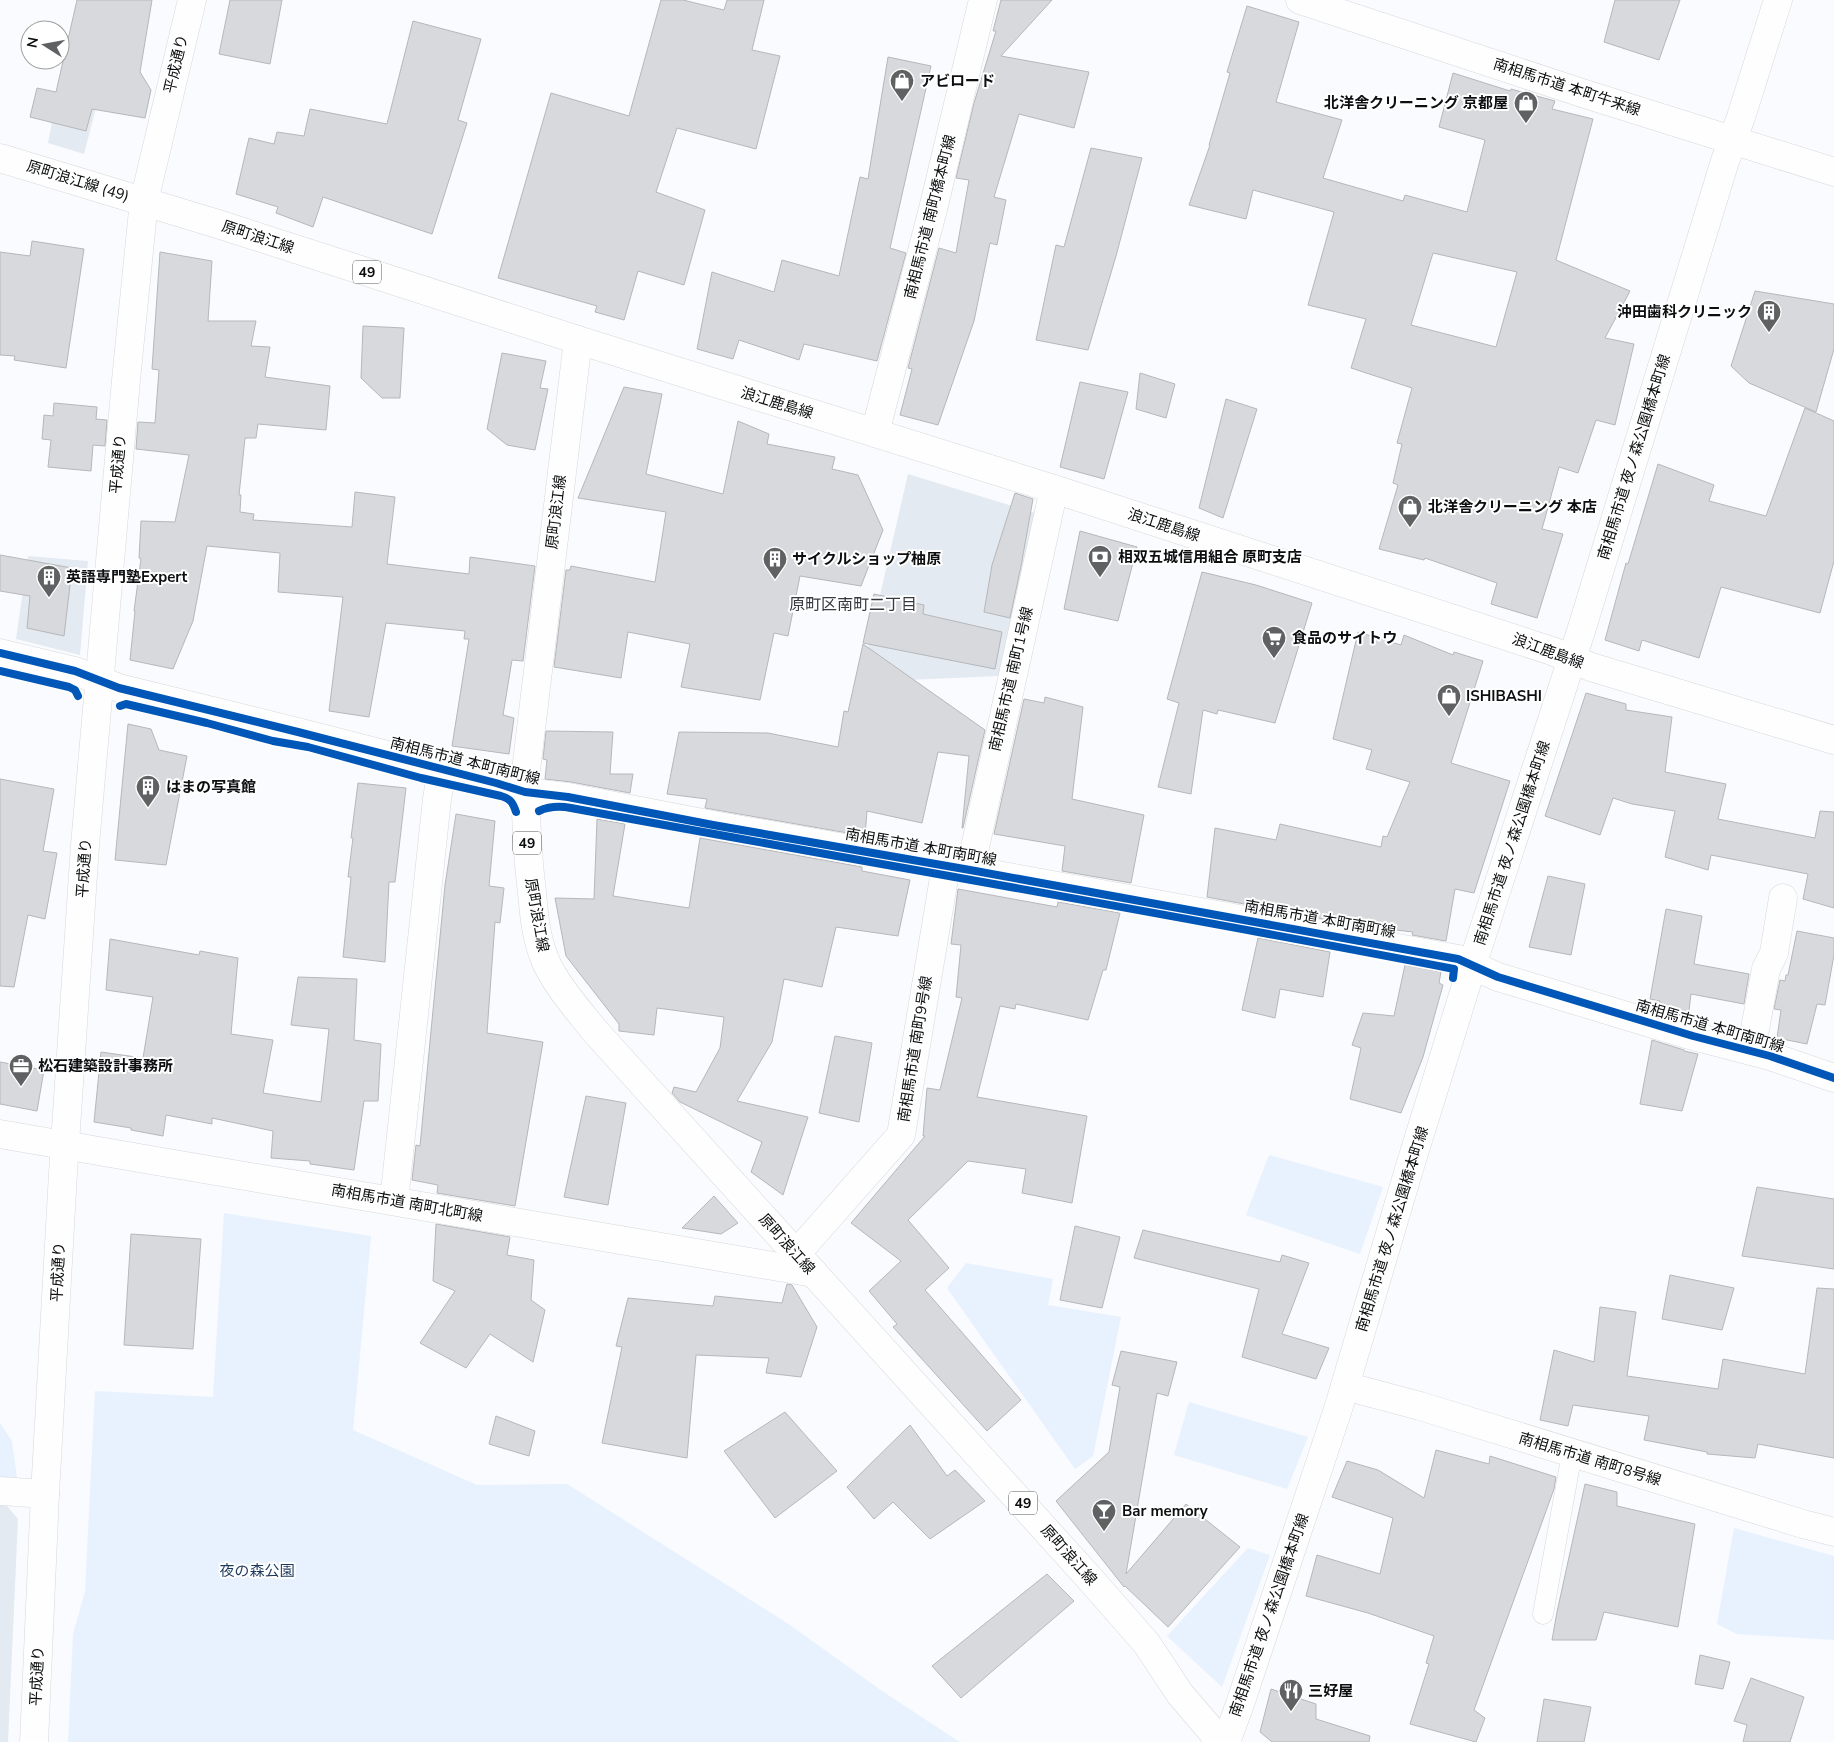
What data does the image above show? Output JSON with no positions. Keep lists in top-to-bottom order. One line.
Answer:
{"streets":{"street":["平成通り","南相馬市道 本町牛来線","原町浪江線 (49)","南相馬市道 南町橋本町線","原町浪江線","49","浪江鹿島線","南相馬市道 夜ノ森公園橋本町線","南相馬市道 南町1号線","南相馬市道 本町南町線","南相馬市道 南町9号線","南相馬市道 南町北町線","南相馬市道 南町8号線"]},"crossings":[["平成通り","原町浪江線 (49)"],["平成通り","原町浪江線"],["平成通り","南相馬市道 本町南町線"],["平成通り","南相馬市道 南町北町線"],["南相馬市道 本町牛来線","南相馬市道 夜ノ森公園橋本町線"],["原町浪江線 (49)","原町浪江線"],["南相馬市道 南町橋本町線","浪江鹿島線"],["原町浪江線","浪江鹿島線"],["原町浪江線","南相馬市道 本町南町線"],["原町浪江線","南相馬市道 南町9号線"],["原町浪江線","南相馬市道 南町北町線"],["浪江鹿島線","南相馬市道 夜ノ森公園橋本町線"],["浪江鹿島線","南相馬市道 南町1号線"],["南相馬市道 夜ノ森公園橋本町線","南相馬市道 本町南町線"],["南相馬市道 夜ノ森公園橋本町線","南相馬市道 南町8号線"],["南相馬市道 南町1号線","南相馬市道 本町南町線"],["南相馬市道 南町1号線","南相馬市道 南町9号線"],["南相馬市道 本町南町線","南相馬市道 南町9号線"],["南相馬市道 南町9号線","南相馬市道 南町北町線"]],"districts":["原町区南町二丁目"],"parks":["夜の森公園"],"places":{"shop":["アビロード","北洋舎クリーニング 京都屋","北洋舎クリーニング 本店","ISHIBASHI"],"building":["沖田歯科クリニック","サイクルショップ柚原","英語専門塾Expert","はまの写真館"],"bank":["相双五城信用組合 原町支店"],"supermarket":["食品のサイトウ"],"office":["松石建築設計事務所"],"bar":["Bar memory"],"restaurant":["三好屋"]},"north":"left"}
